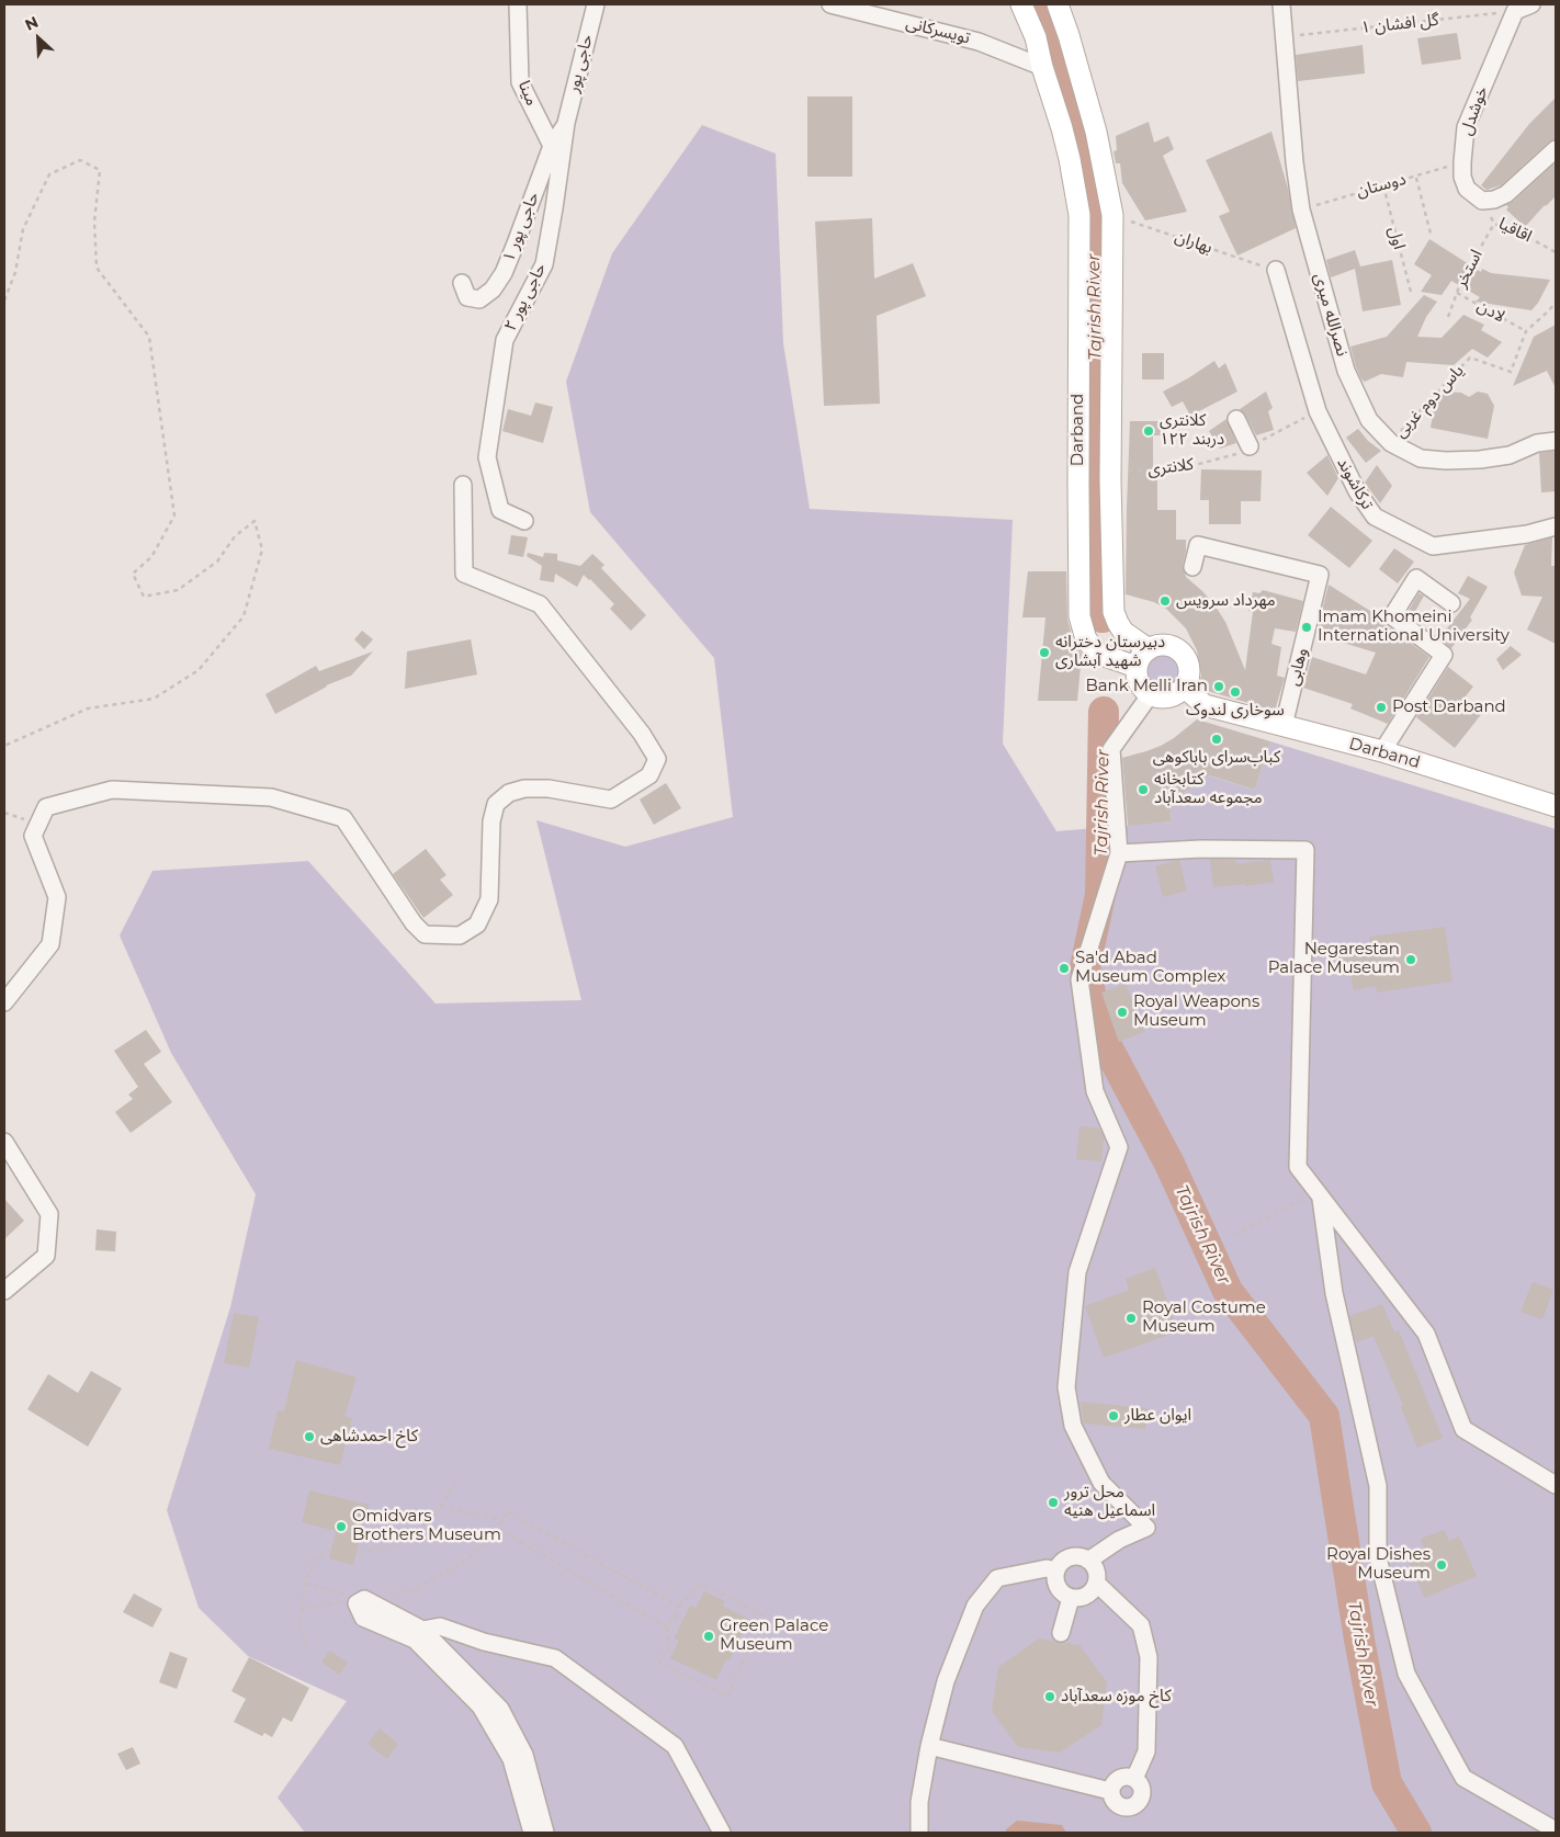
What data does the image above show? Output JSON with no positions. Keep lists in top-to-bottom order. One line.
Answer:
{"streets":{"main road":["Darband"],"street":["تویسرکانی","حاجی پور","مینا","خوشدل","حاجی پور ۱","حاجی پور ۲","نصرالله میری","ترکاشوند","وهابی"],"path":["گل افشان ۱","دوستان","اقاقیا","اول","بهاران","استخر","لادن","یاس دوم غربی","کلانتری"]},"crossings":[["گل افشان ۱","خوشدل"],["گل افشان ۱","نصرالله میری"],["تویسرکانی","Darband"],["حاجی پور","حاجی پور ۱"],["حاجی پور","حاجی پور ۲"],["مینا","حاجی پور ۱"],["خوشدل","دوستان"],["خوشدل","اقاقیا"],["دوستان","اول"],["دوستان","نصرالله میری"],["حاجی پور ۱","حاجی پور ۲"],["اقاقیا","استخر"],["بهاران","Darband"],["بهاران","ترکاشوند"],["استخر","لادن"],["لادن","یاس دوم غربی"],["نصرالله میری","یاس دوم غربی"],["Darband","کلانتری"],["Darband","وهابی"],["کلانتری","ترکاشوند"]],"water":["Tajrish River"],"places":["کلانتری ۱۲۲ دربند","مهرداد سرویس","Imam Khomeini International University","دبیرستان دخترانه شهید آبشاری","Bank Melli Iran","سوخاری لندوک","Post Darband","کباب‌سرای باباکوهی","کتابخانه مجموعه سعدآباد","Negarestan Palace Museum","Sa'd Abad Museum Complex","Royal Weapons Museum","Royal Costume Museum","ایوان عطار","کاخ احمدشاهی","محل ترور اسماعیل هنیه","Omidvars Brothers Museum","Royal Dishes Museum","Green Palace Museum","کاخ موزه سعدآباد"],"north":"top left"}
